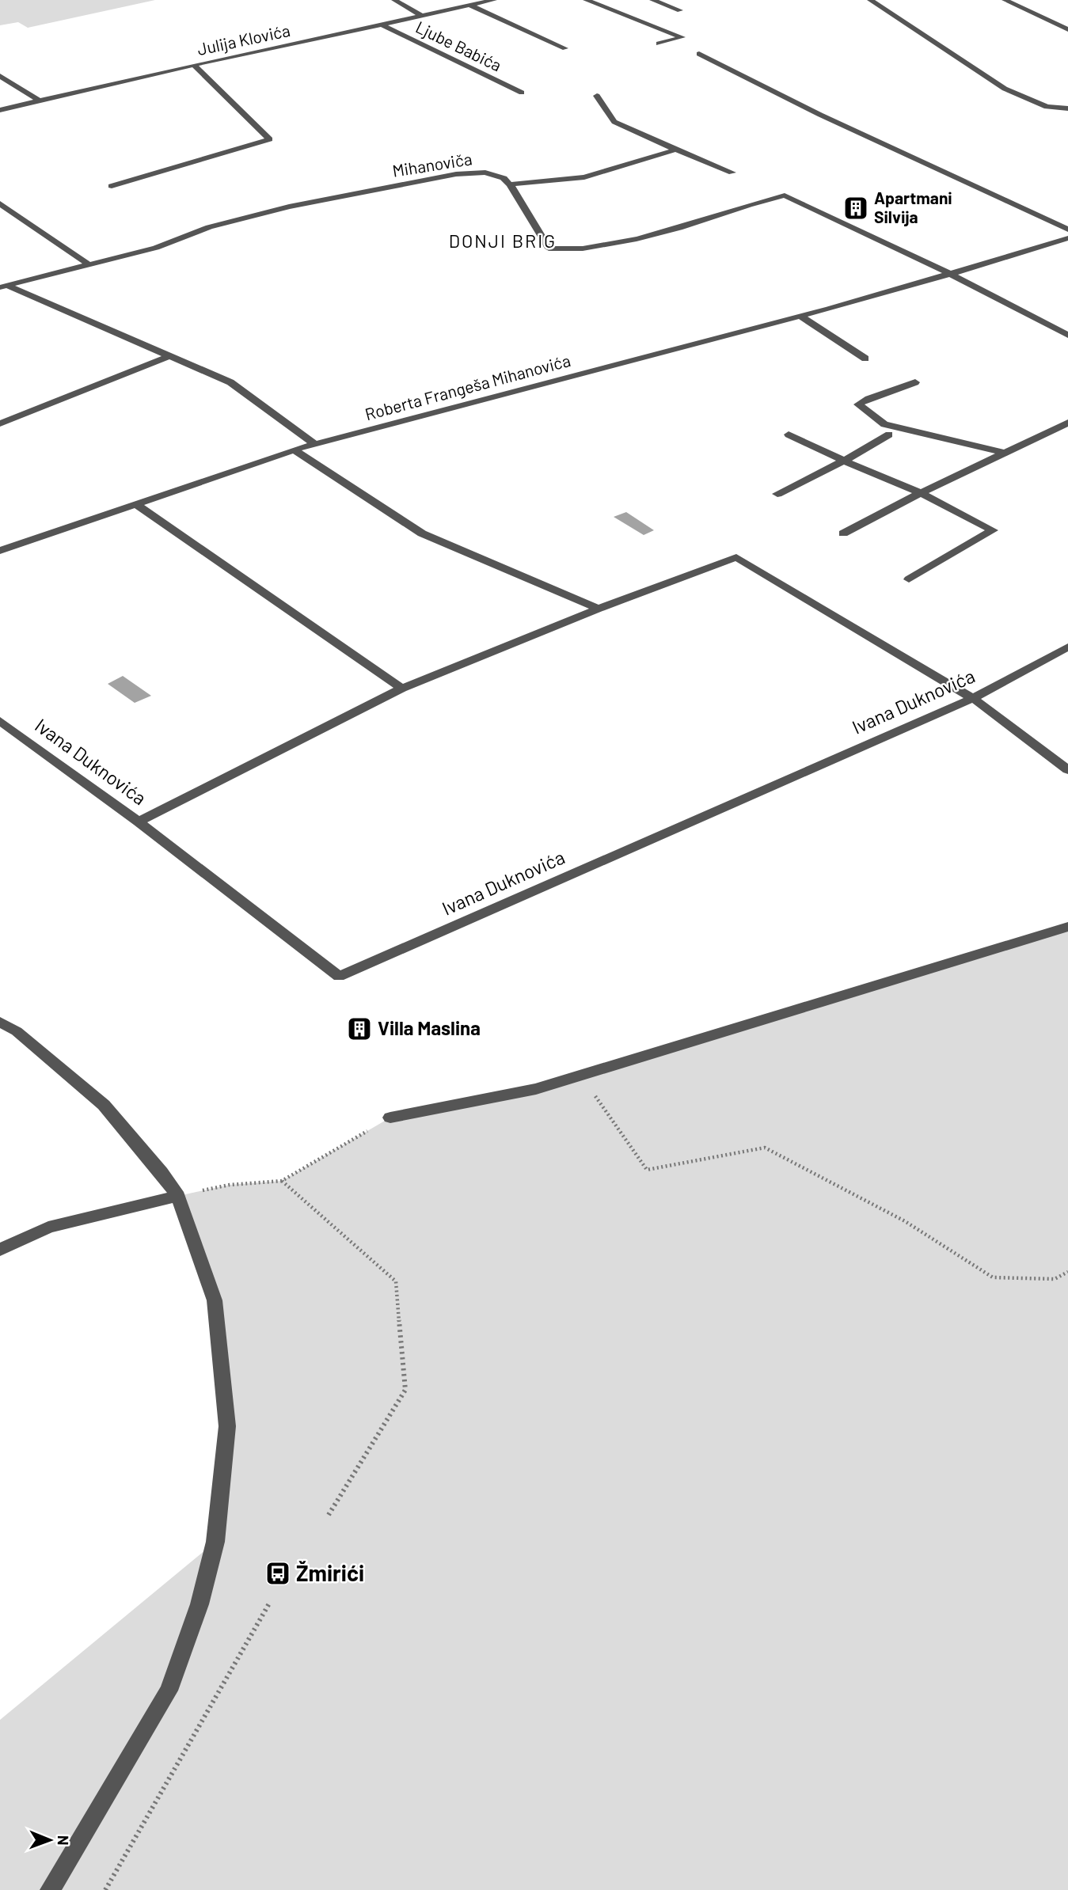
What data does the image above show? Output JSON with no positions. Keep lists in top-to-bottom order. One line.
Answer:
{"streets":{"street":["Julija Klovića","Ljube Babića","Mihanoviča","Roberta Frangeša Mihanovića","Ivana Duknovića"]},"crossings":[["Julija Klovića","Ljube Babića"]],"districts":["DONJI BRIG"],"places":{"building":["Apartmani Silvija","Villa Maslina"],"bus stop":["Žmirići"]},"north":"right"}
